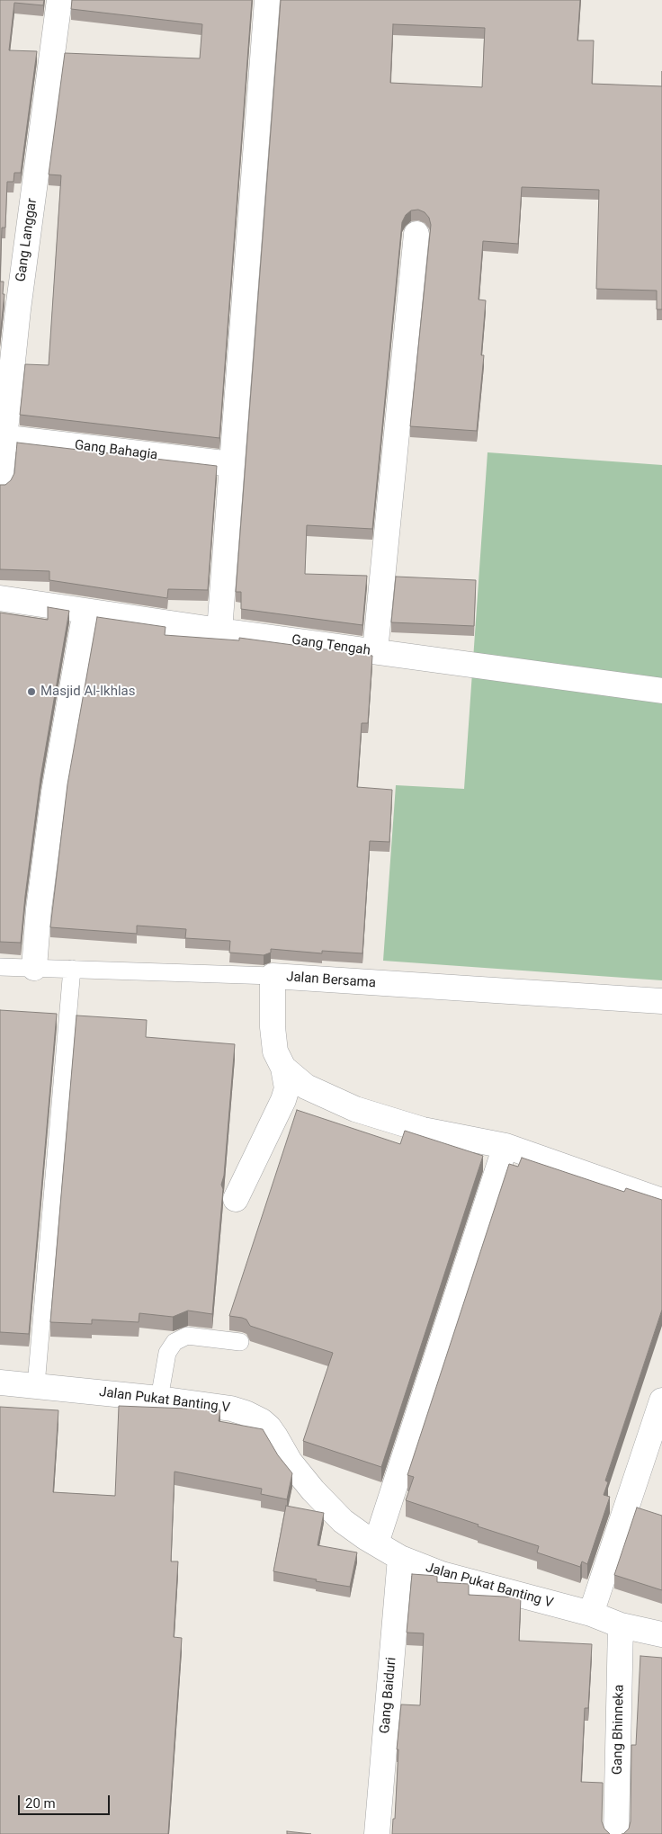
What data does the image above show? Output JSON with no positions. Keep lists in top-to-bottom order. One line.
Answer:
{"streets":{"street":["Gang Langgar","Gang Bahagia","Gang Tengah","Jalan Bersama","Jalan Pukat Banting V","Gang Baiduri","Gang Bhinneka"]},"crossings":[["Gang Langgar","Gang Bahagia"],["Jalan Pukat Banting V","Gang Baiduri"],["Jalan Pukat Banting V","Gang Bhinneka"]],"places":["Masjid Al-Ikhlas"],"scale_bar":"20 m"}
